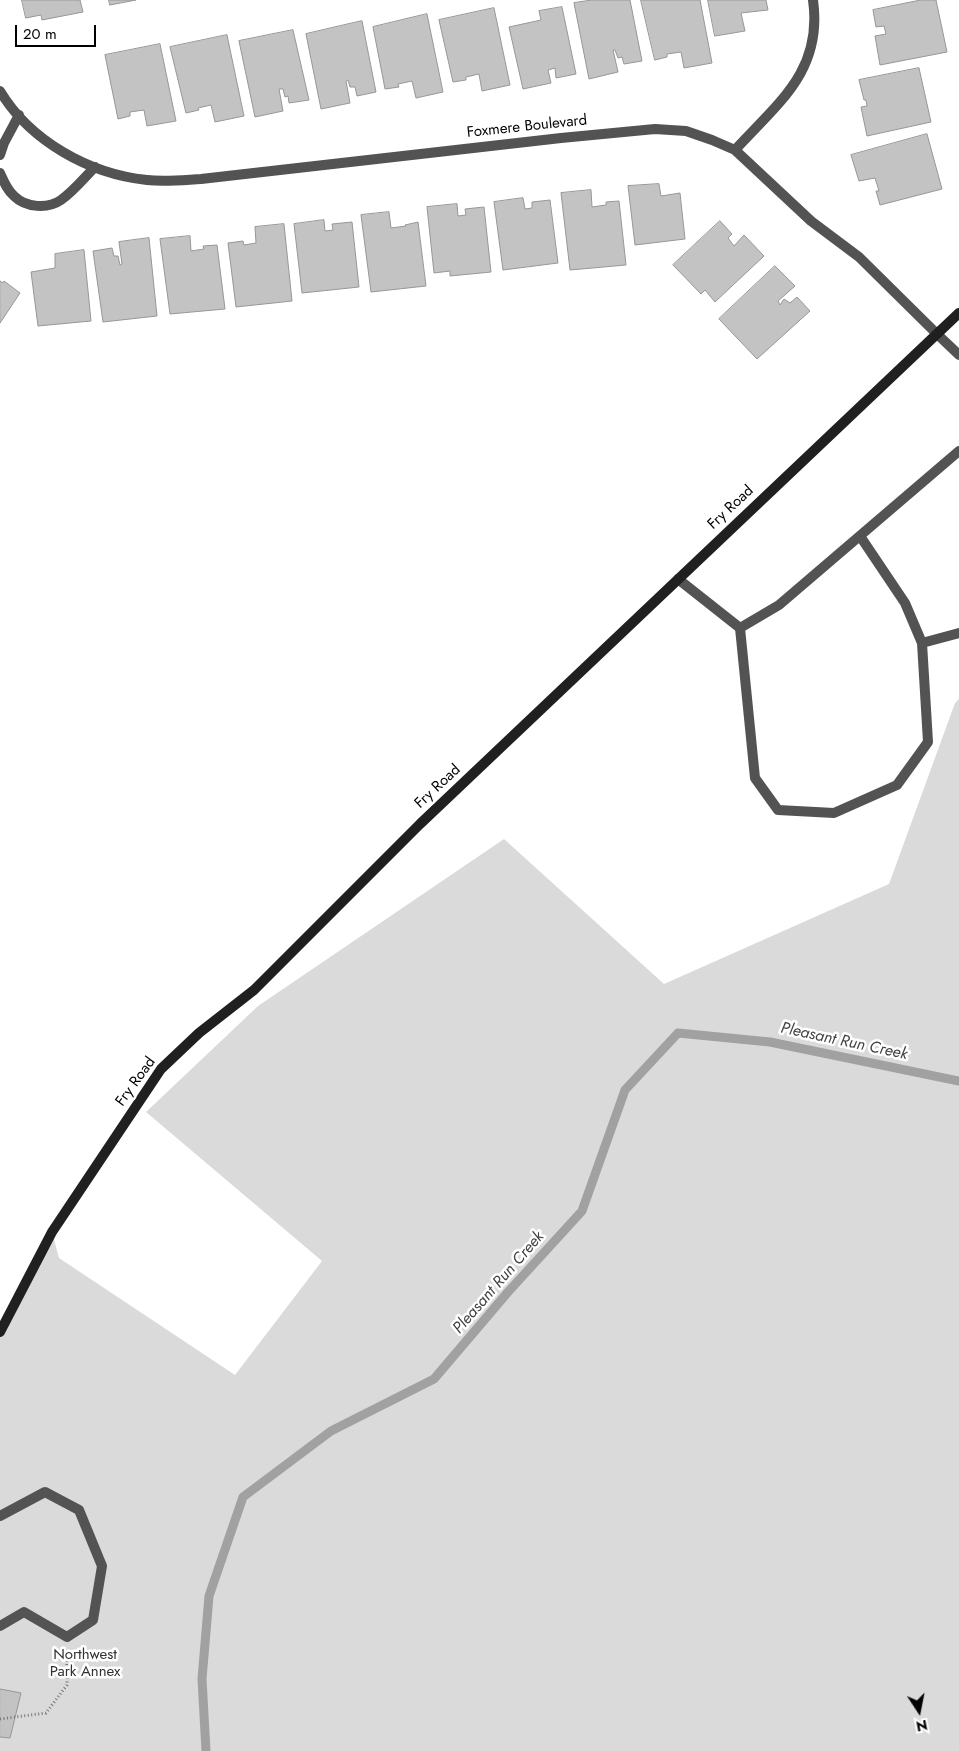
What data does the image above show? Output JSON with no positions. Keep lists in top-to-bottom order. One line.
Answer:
{"streets":{"street":["Foxmere Boulevard","Fry Road"]},"crossings":[["Foxmere Boulevard","Fry Road"]],"water":["Pleasant Run Creek"],"parks":["Northwest Park Annex"],"scale_bar":"20 m","north":"bottom"}
